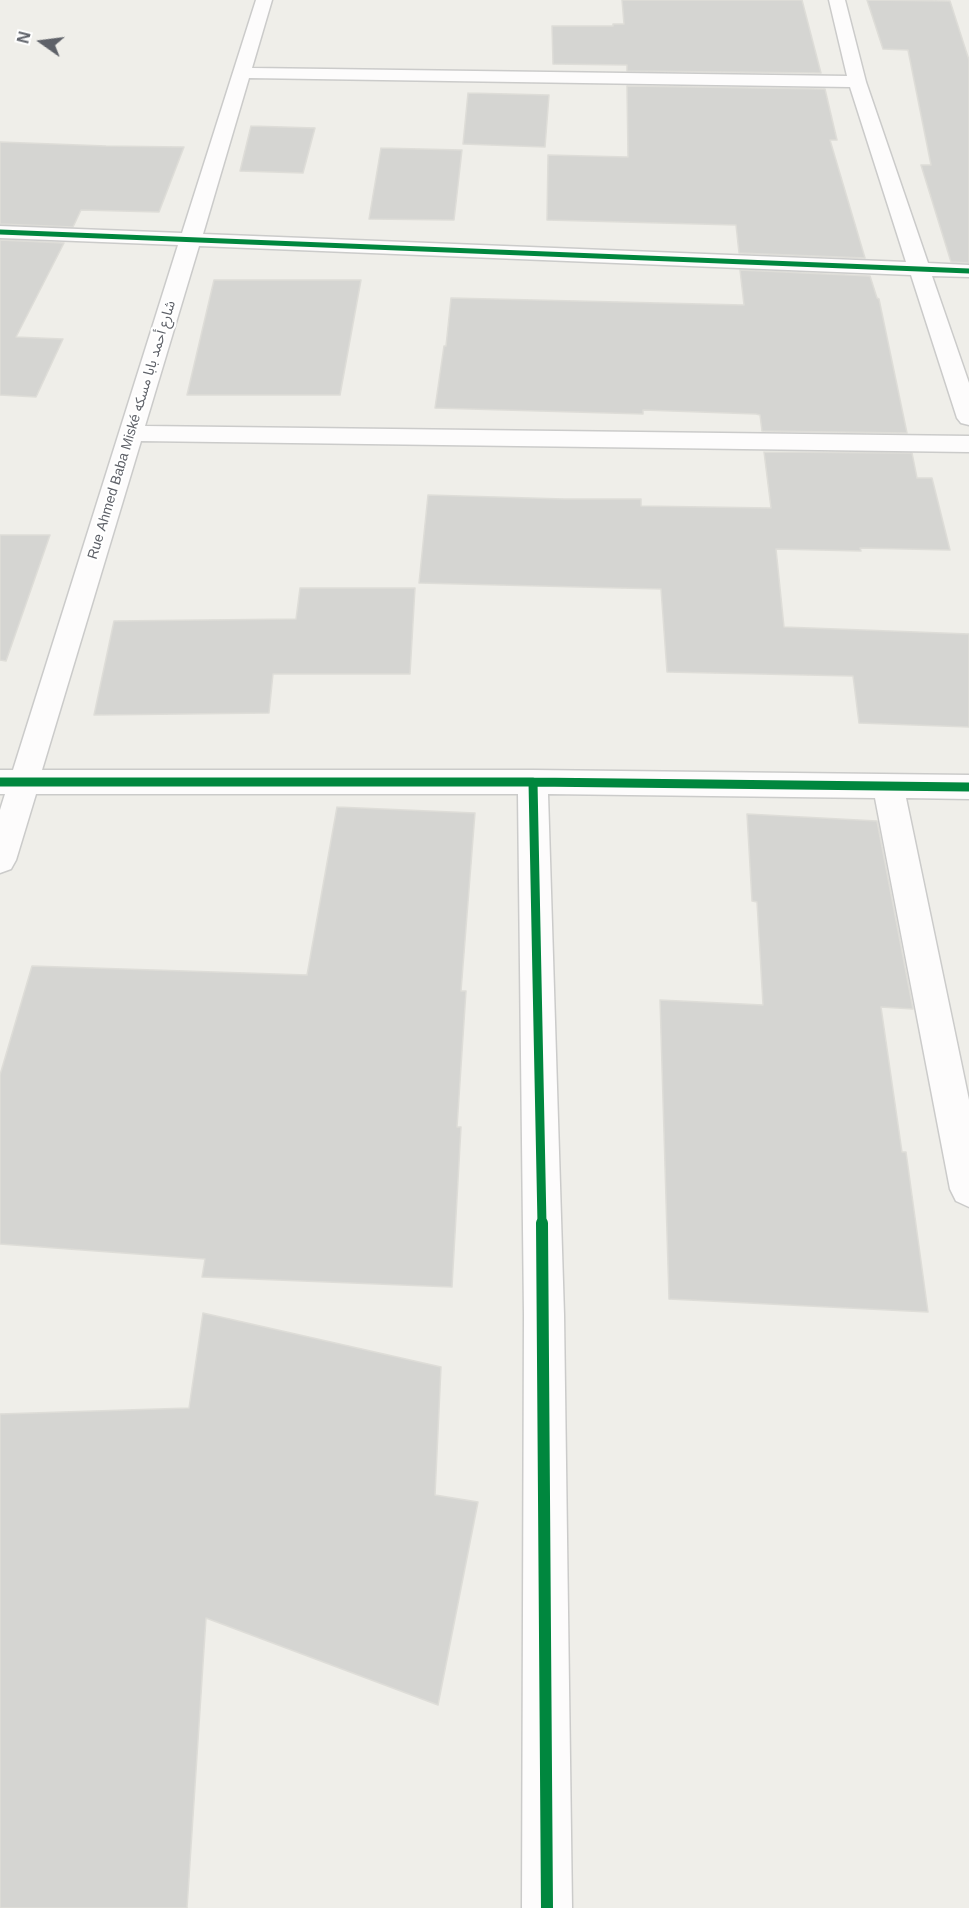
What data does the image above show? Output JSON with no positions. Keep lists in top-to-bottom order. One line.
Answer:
{"streets":{"street":["Rue Ahmed Baba Miské شارع أحمد بابا مسكه"]},"north":"left"}
